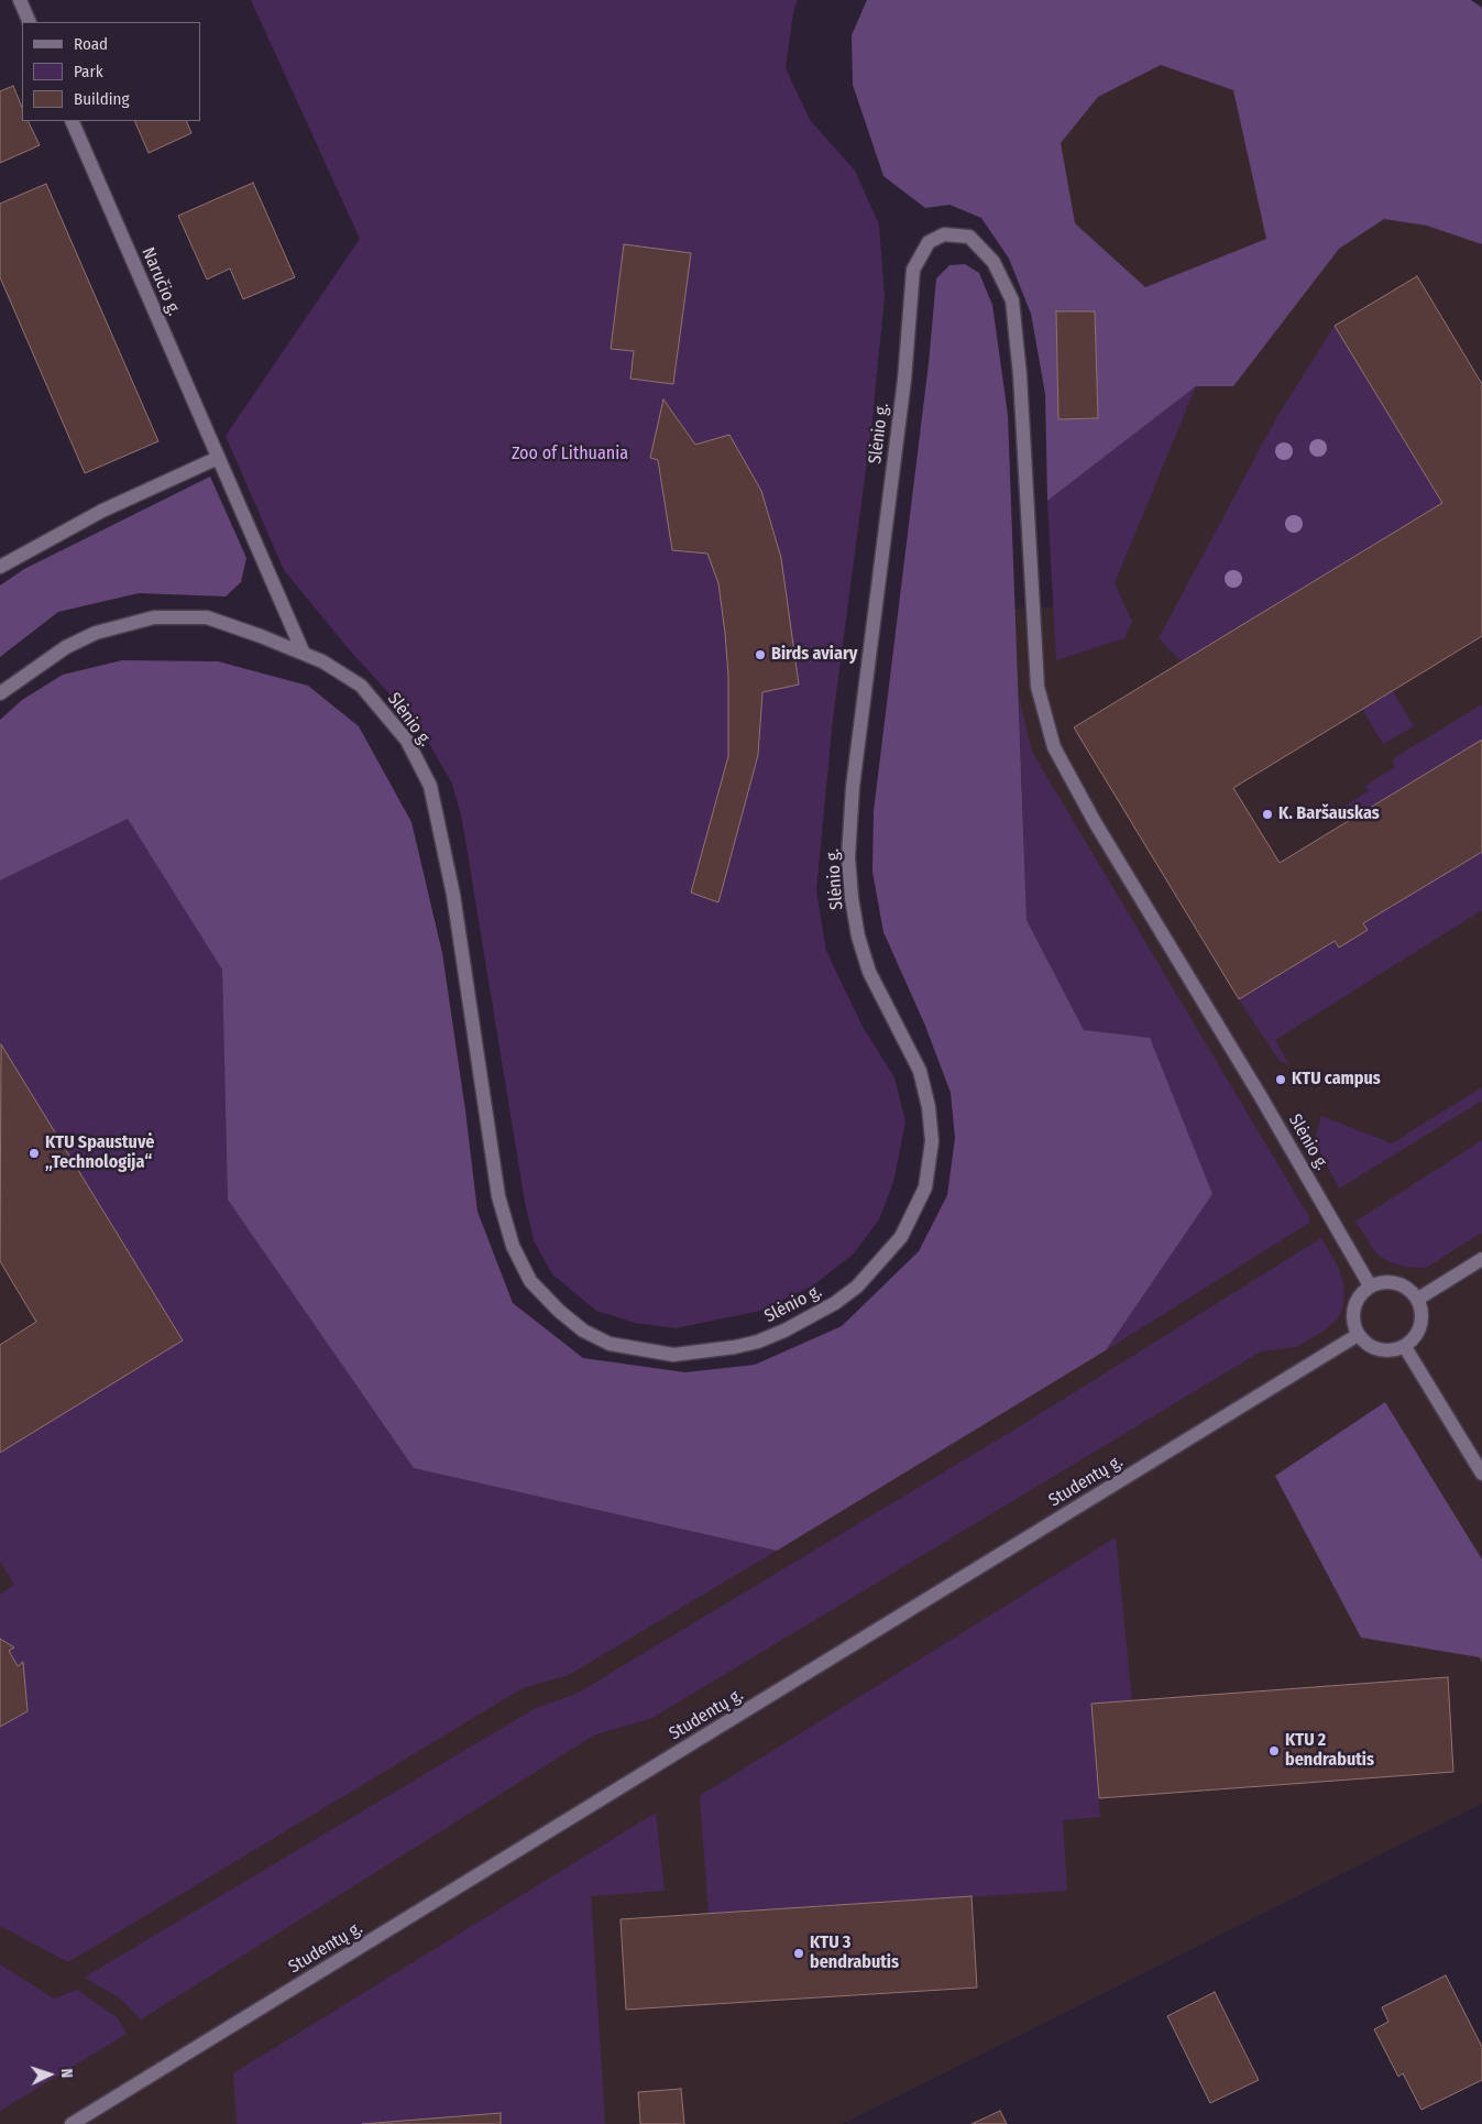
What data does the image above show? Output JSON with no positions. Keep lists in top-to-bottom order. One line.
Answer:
{"streets":{"street":["Naručio g.","Slėnio g.","Studentų g."]},"crossings":[["Naručio g.","Slėnio g."],["Slėnio g.","Studentų g."]],"parks":["Zoo of Lithuania"],"places":["Birds aviary","K. Baršauskas","KTU campus","KTU Spaustuvė „Technologija“","KTU 2 bendrabutis","KTU 3 bendrabutis"],"legend":["Road","Park","Building"],"north":"right"}
